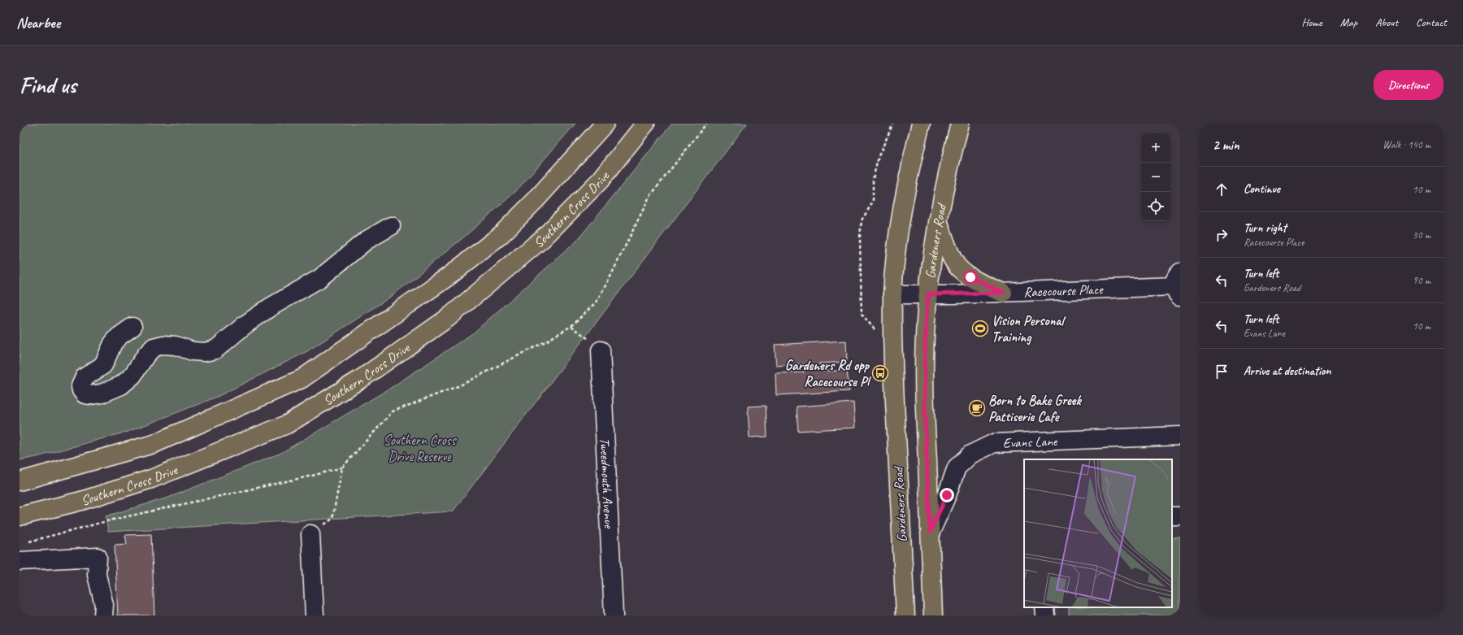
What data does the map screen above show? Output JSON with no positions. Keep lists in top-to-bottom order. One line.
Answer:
{"streets":{"main road":["Southern Cross Drive","Gardeners Road"],"street":["Racecourse Place","Evans Lane","Tweedmouth Avenue"]},"crossings":[["Gardeners Road","Racecourse Place"],["Gardeners Road","Evans Lane"]],"parks":["Southern Cross Drive Reserve"],"places":{"sports":["Vision Personal Training"],"bus stop":["Gardeners Rd opp Racecourse Pl"],"cafe":["Born to Bake Greek Pattiserie Cafe"]},"page":{"header":"Nearbee","nav":["Home","Map","About","Contact"],"buttons":"Directions","title":"Find us","heading":["2 min","Walk · 140 m"],"map_buttons":["+","−"],"list":[["Continue","10 m"],["Turn right","Racecourse Place","30 m"],["Turn left","Gardeners Road","90 m"],["Turn left","Evans Lane","10 m"],"Arrive at destination"]}}
